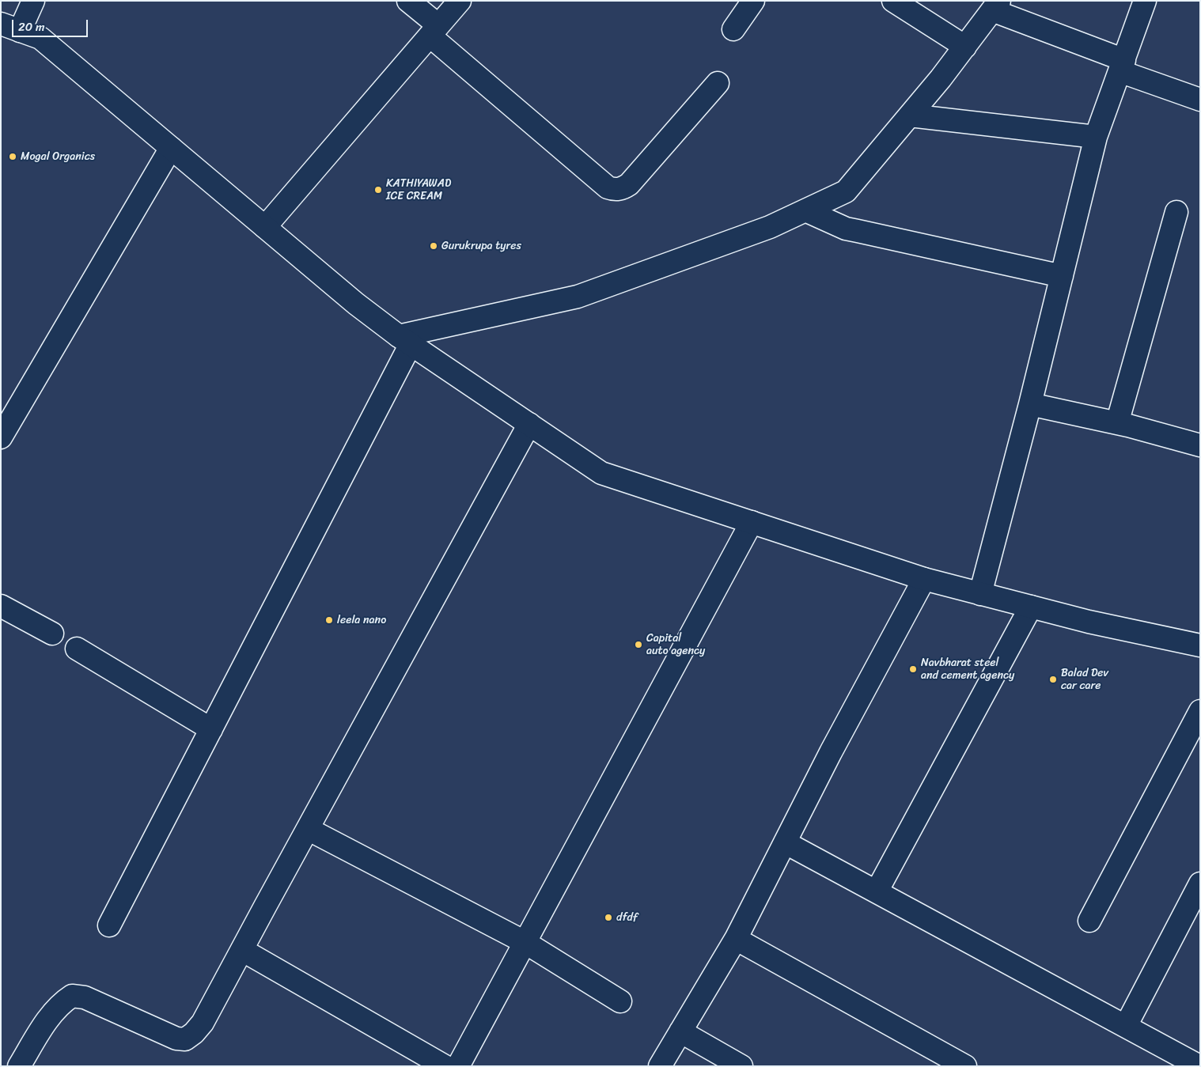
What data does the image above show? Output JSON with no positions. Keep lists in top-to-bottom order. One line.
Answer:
{"places":["Mogal Organics","KATHIYAWAD ICE CREAM","Gurukrupa tyres","leela nano","Capital auto agency","Navbharat steel and cement agency","Balad Dev car care","dfdf"],"scale_bar":"20 m"}
